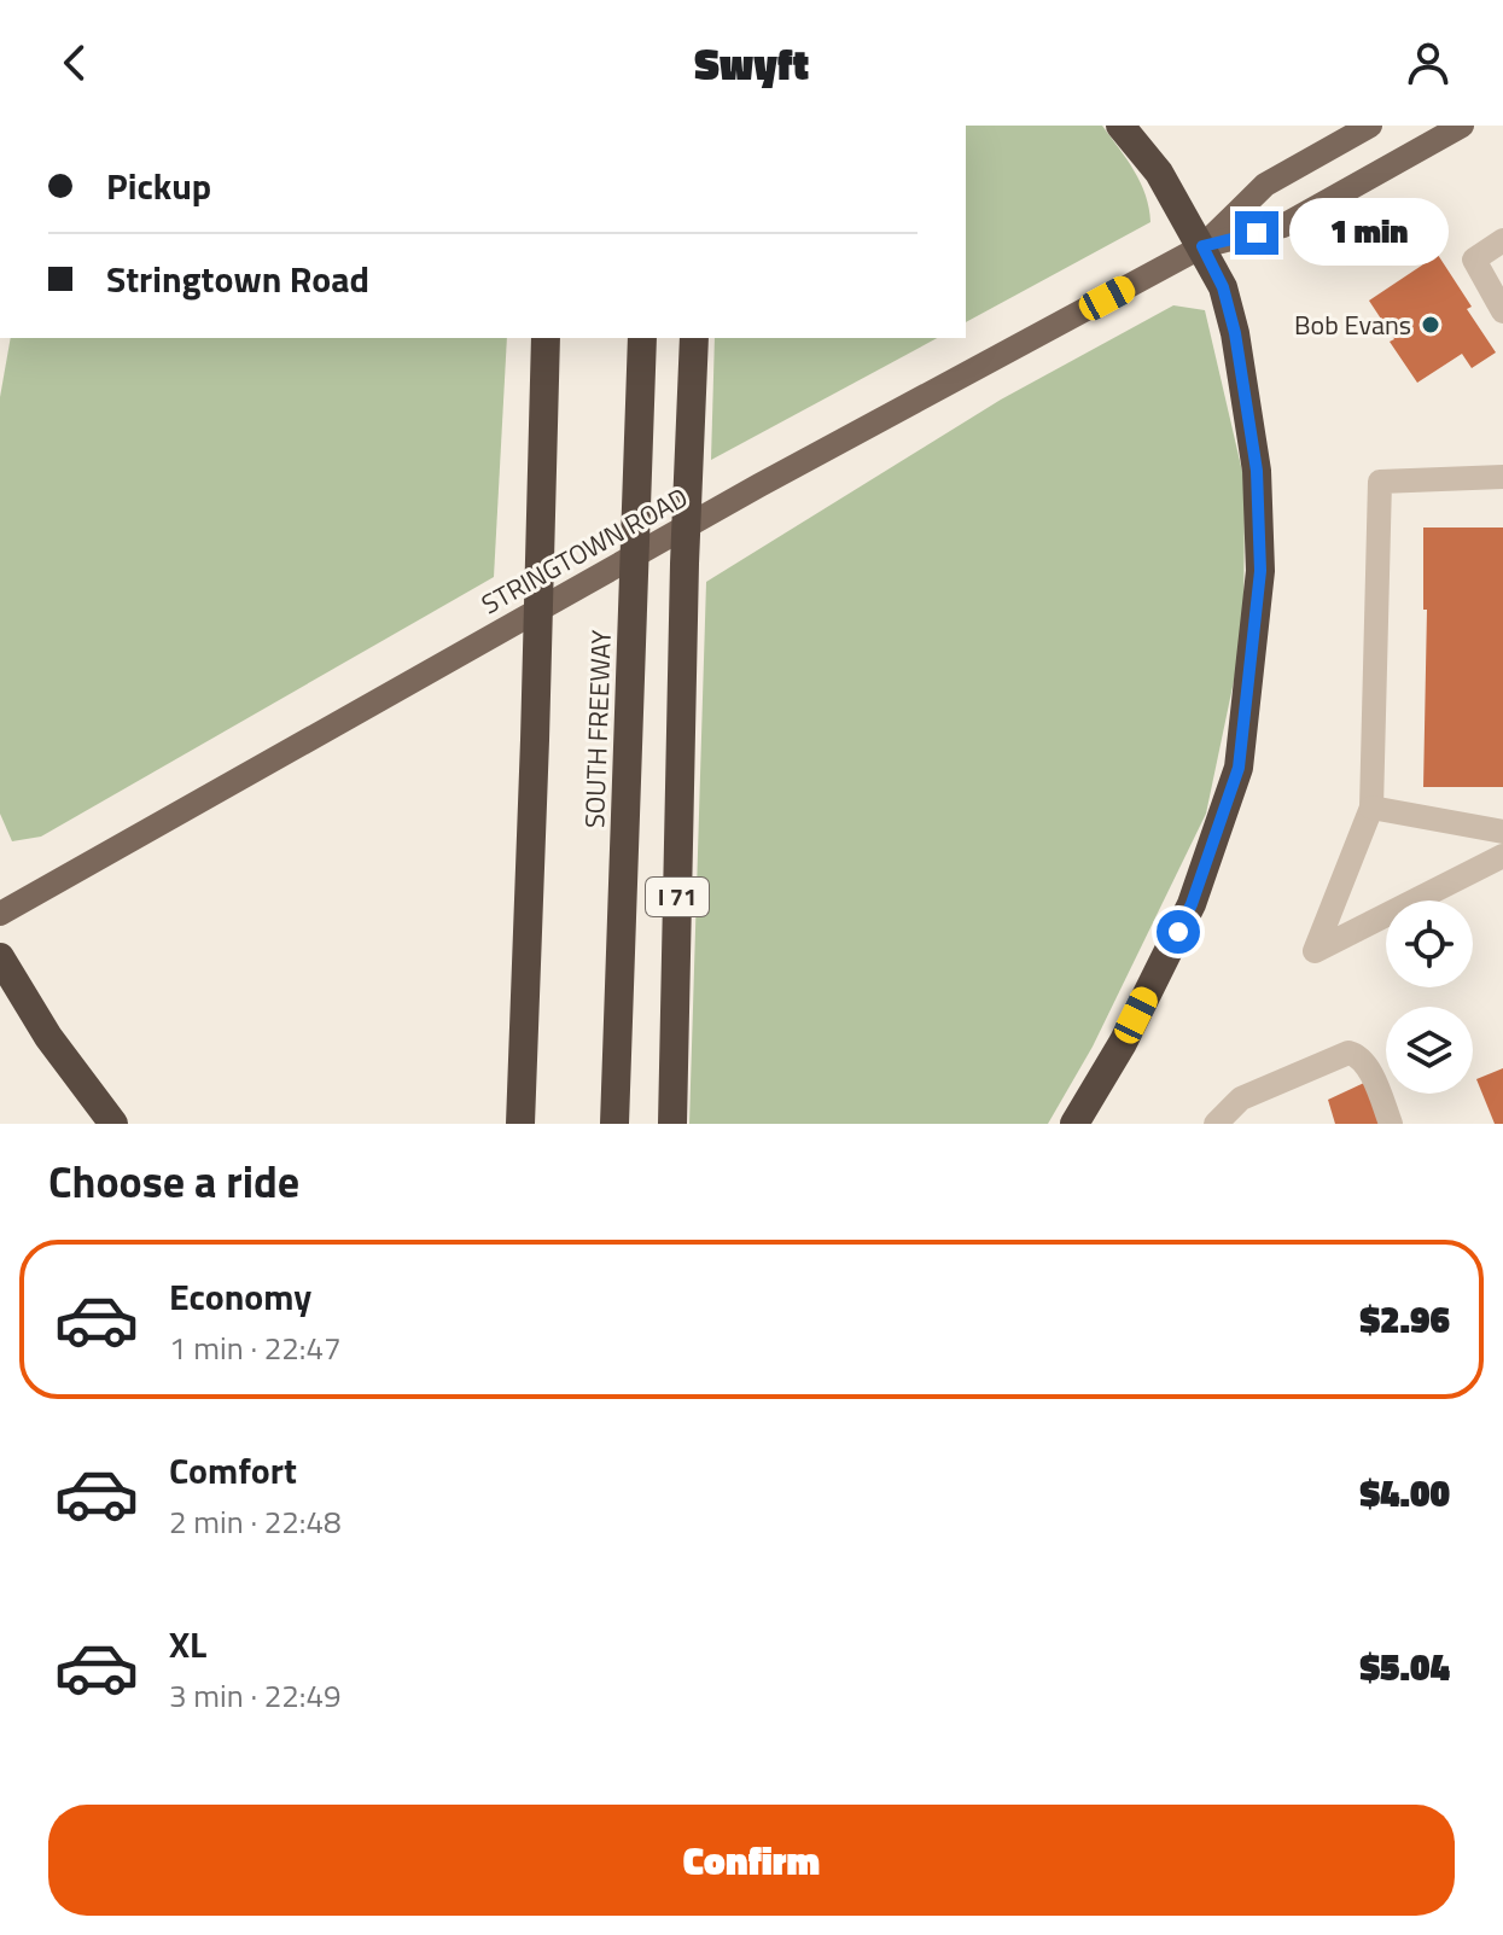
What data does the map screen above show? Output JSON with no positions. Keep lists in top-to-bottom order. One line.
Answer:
{"streets":{"highway":["SOUTH FREEWAY","I 71"],"main road":["STRINGTOWN ROAD"]},"places":["Bob Evans"],"page":{"header":"Swyft","banner":["Pickup","Stringtown Road"],"bubble":"1 min","heading":"Choose a ride","list":[{"name":"Economy","note":"1 min · 22:47","value":"$2.96"},{"name":"Comfort","note":"2 min · 22:48","value":"$4.00"},{"name":"XL","note":"3 min · 22:49","value":"$5.04"}],"buttons":"Confirm"}}
